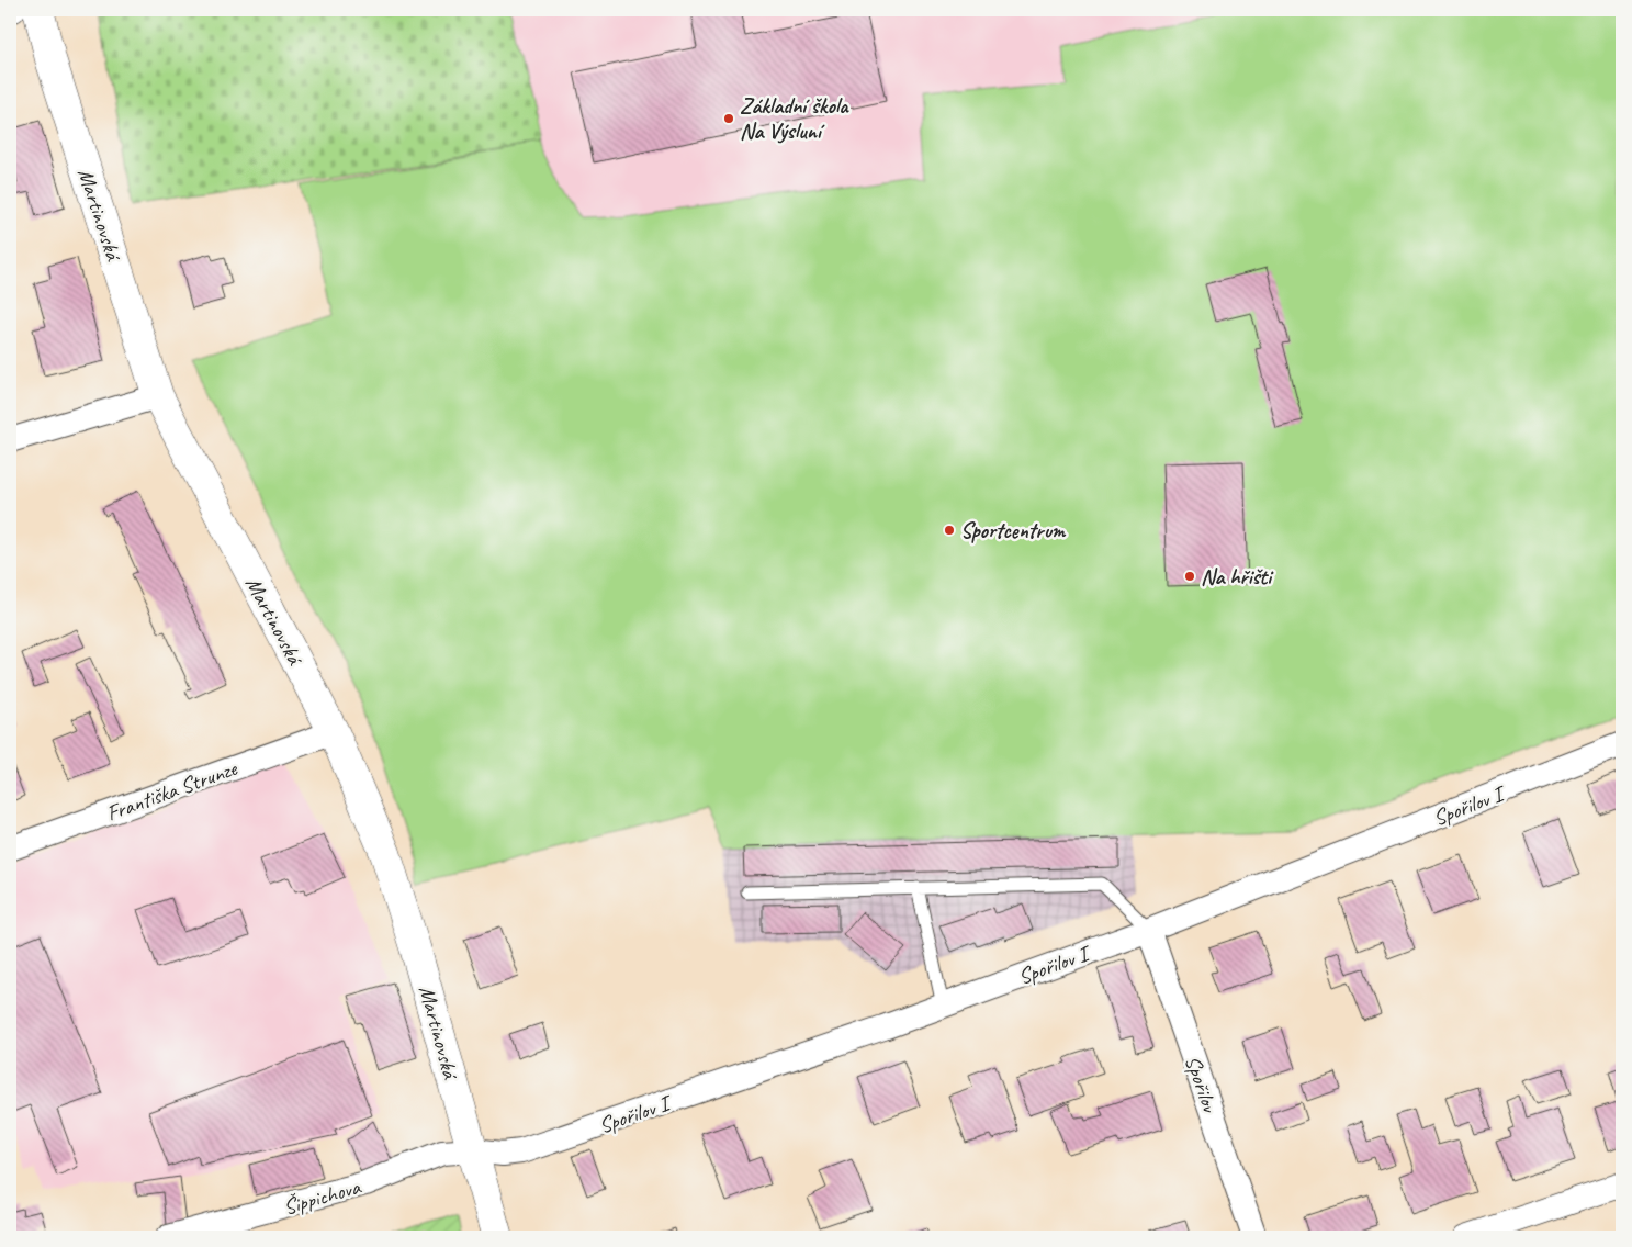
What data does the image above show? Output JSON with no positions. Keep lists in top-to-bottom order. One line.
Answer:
{"streets":{"street":["Martinovská","Františka Strunze","Spořilov I","Spořilov","Šippichova"]},"crossings":[["Martinovská","Františka Strunze"],["Martinovská","Spořilov I"],["Martinovská","Šippichova"],["Spořilov I","Spořilov"],["Spořilov I","Šippichova"]],"places":["Základní škola Na Výsluní","Sportcentrum","Na hřišti"]}
